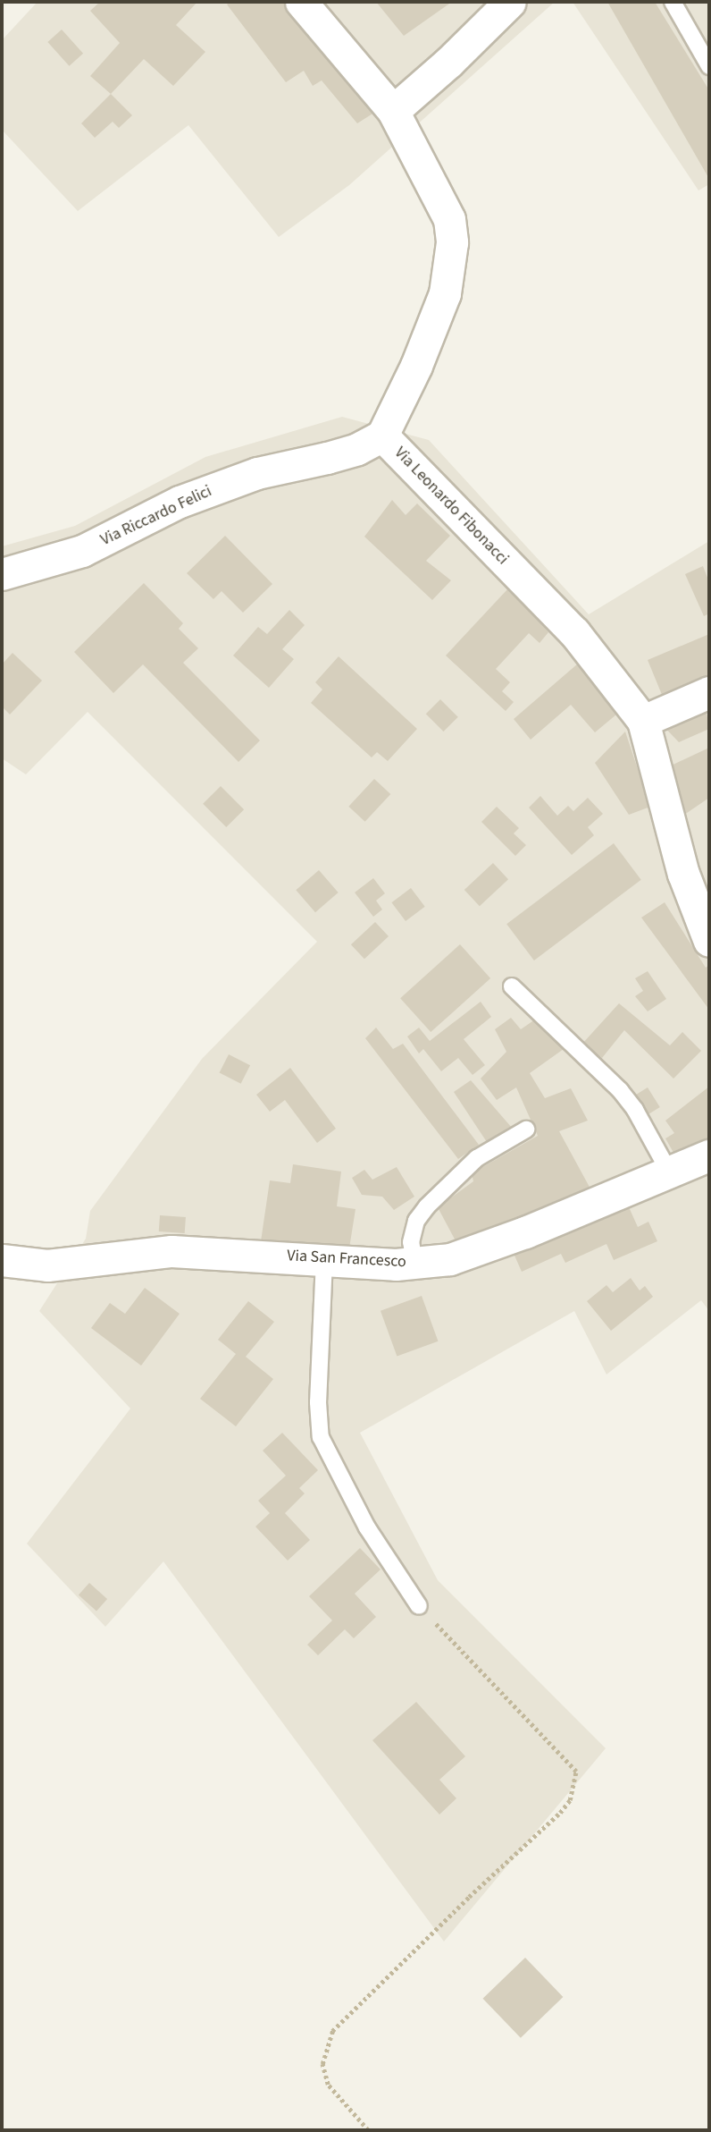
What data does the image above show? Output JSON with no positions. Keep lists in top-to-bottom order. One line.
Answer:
{"streets":{"street":["Via Leonardo Fibonacci","Via Riccardo Felici","Via San Francesco"]},"crossings":[["Via Leonardo Fibonacci","Via Riccardo Felici"]]}
